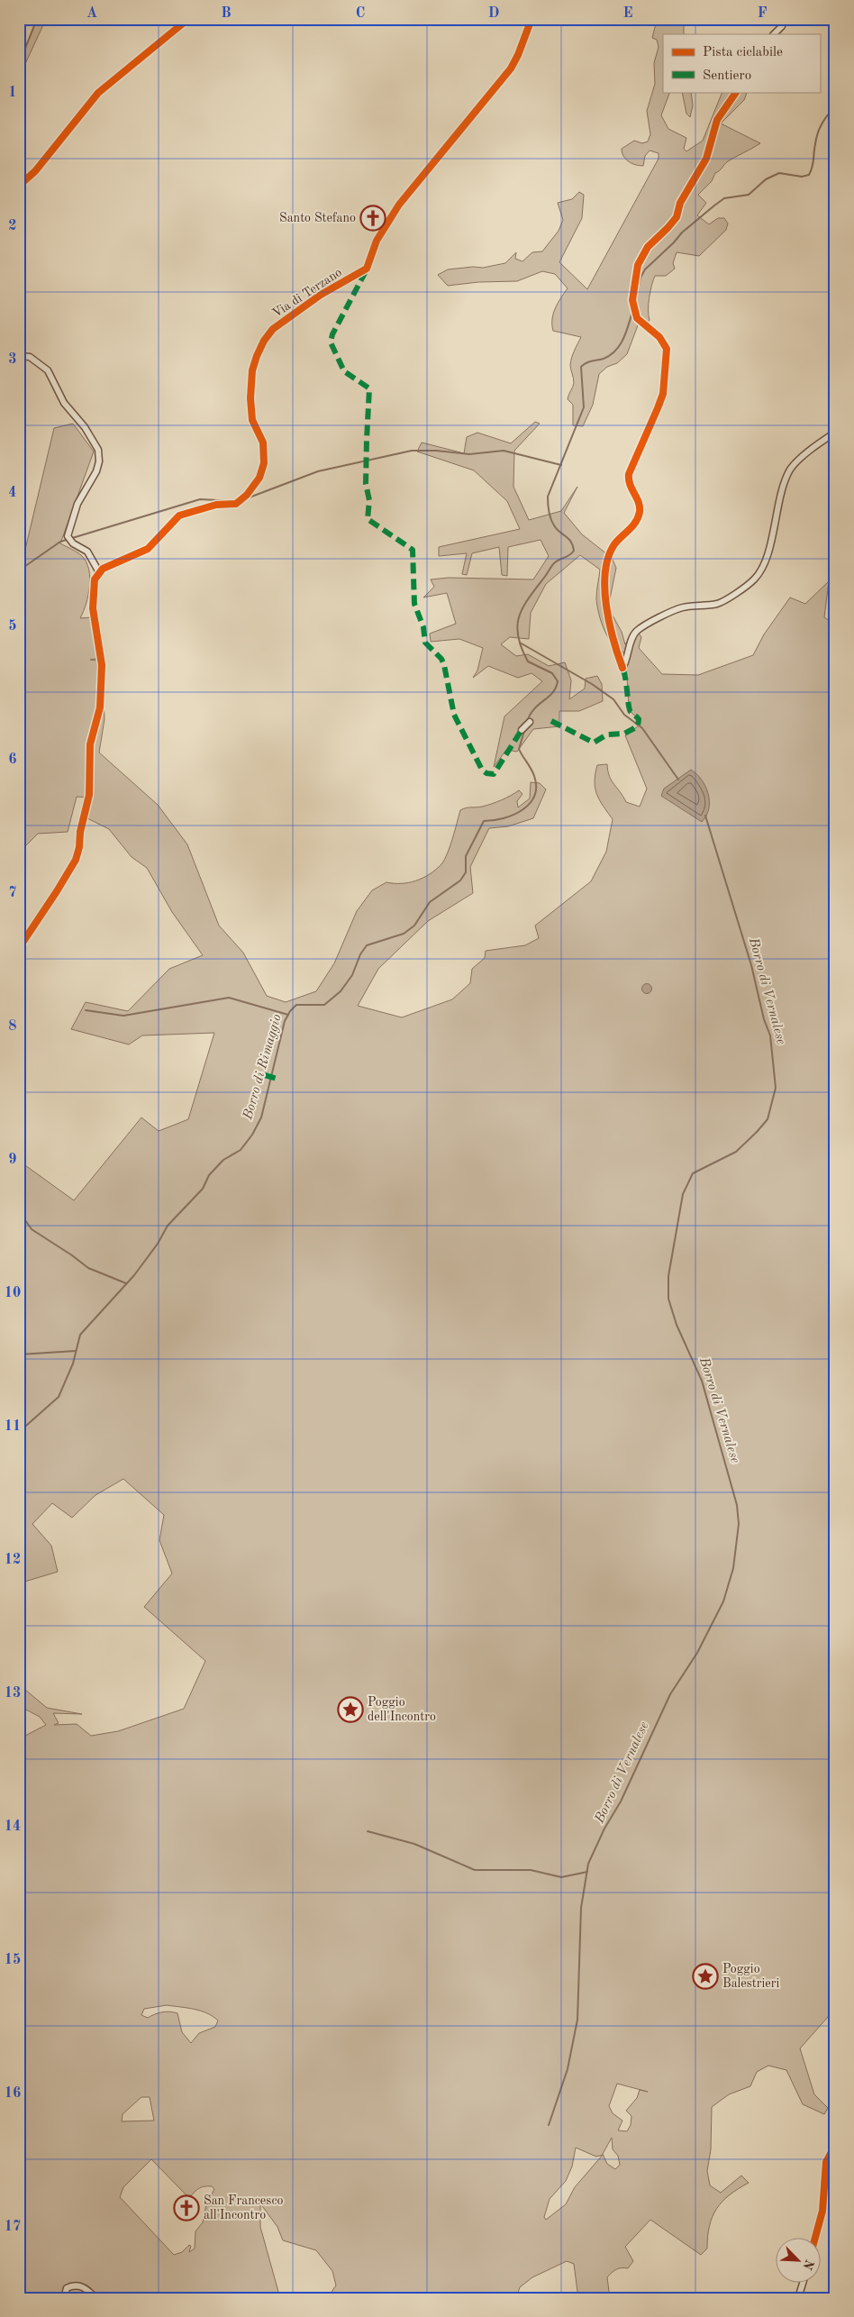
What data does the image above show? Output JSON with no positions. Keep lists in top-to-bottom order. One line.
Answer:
{"streets":{"street":["Via di Terzano"]},"water":["Borro di Vernalese","Borro di Rimaggio"],"places":{"church":["Santo Stefano","San Francesco all'Incontro"],"place":["Poggio dell'Incontro","Poggio Balestrieri"]},"legend":["Pista ciclabile","Sentiero"],"north":"bottom right","grid":{"columns":["A","B","C","D","E","F"],"rows":["1","2","3","4","5","6","7","8","9","10","11","12","13","14","15","16","17"]}}
